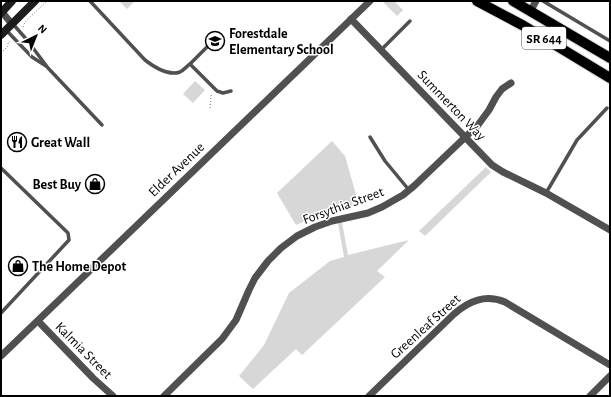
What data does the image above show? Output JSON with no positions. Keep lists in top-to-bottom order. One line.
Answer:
{"streets":{"main road":["SR 644"],"street":["Summerton Way","Elder Avenue","Forsythia Street","Greenleaf Street","Kalmia Street"]},"crossings":[["Summerton Way","Elder Avenue"],["Summerton Way","Forsythia Street"],["Elder Avenue","Kalmia Street"]],"places":{"school or university":["Forestdale Elementary School"],"restaurant":["Great Wall"],"shop":["Best Buy","The Home Depot"]},"north":"top right"}
